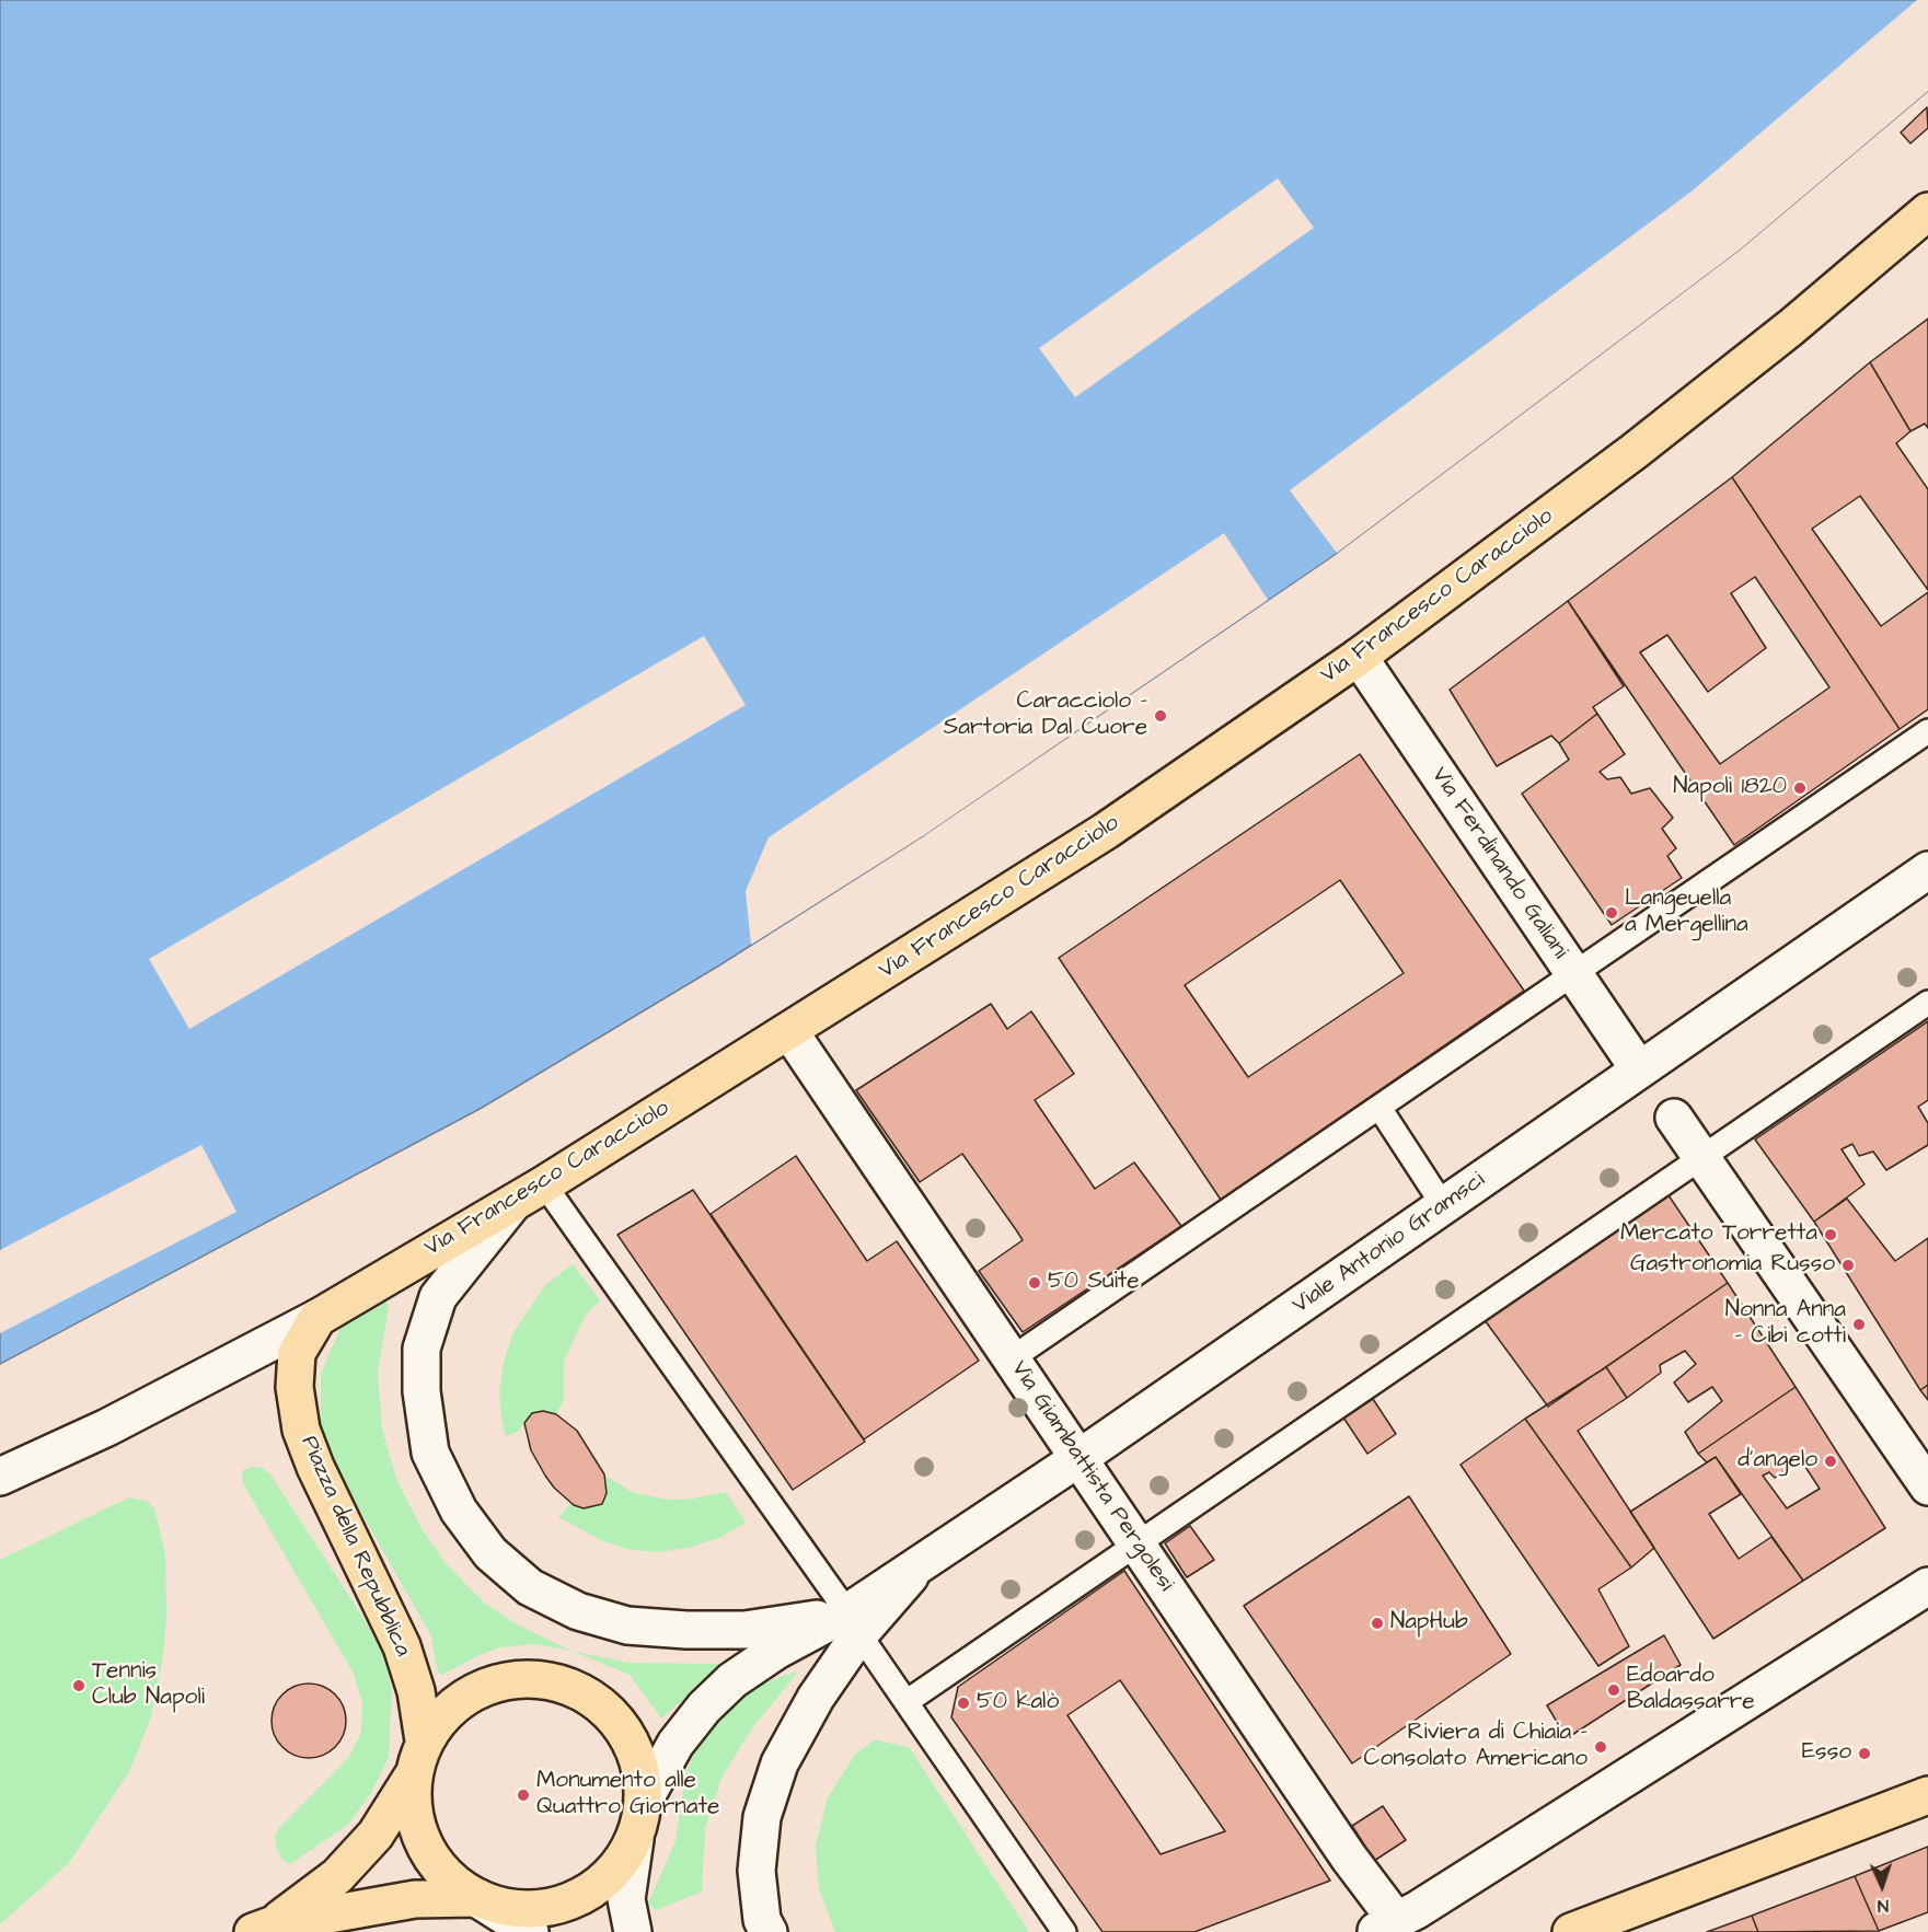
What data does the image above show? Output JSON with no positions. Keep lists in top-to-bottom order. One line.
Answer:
{"streets":{"main road":["Via Francesco Caracciolo","Piazza della Repubblica"],"street":["Via Ferdinando Galiani","Viale Antonio Gramsci","Via Giambattista Pergolesi"]},"crossings":[["Via Francesco Caracciolo","Via Ferdinando Galiani"],["Via Francesco Caracciolo","Via Giambattista Pergolesi"],["Via Francesco Caracciolo","Piazza della Repubblica"],["Via Ferdinando Galiani","Viale Antonio Gramsci"],["Viale Antonio Gramsci","Via Giambattista Pergolesi"],["Viale Antonio Gramsci","Piazza della Repubblica"]],"places":["Caracciolo - Sartoria Dal Cuore","Napoli 1820","Langeuella a Mergellina","Mercato Torretta","Gastronomia Russo","50 Suite","Nonna Anna - Cibi cotti","d'angelo","NapHub","Tennis Club Napoli","Edoardo Baldassarre","50 kalò","Riviera di Chiaia - Consolato Americano","Esso","Monumento alle Quattro Giornate"],"north":"bottom"}
